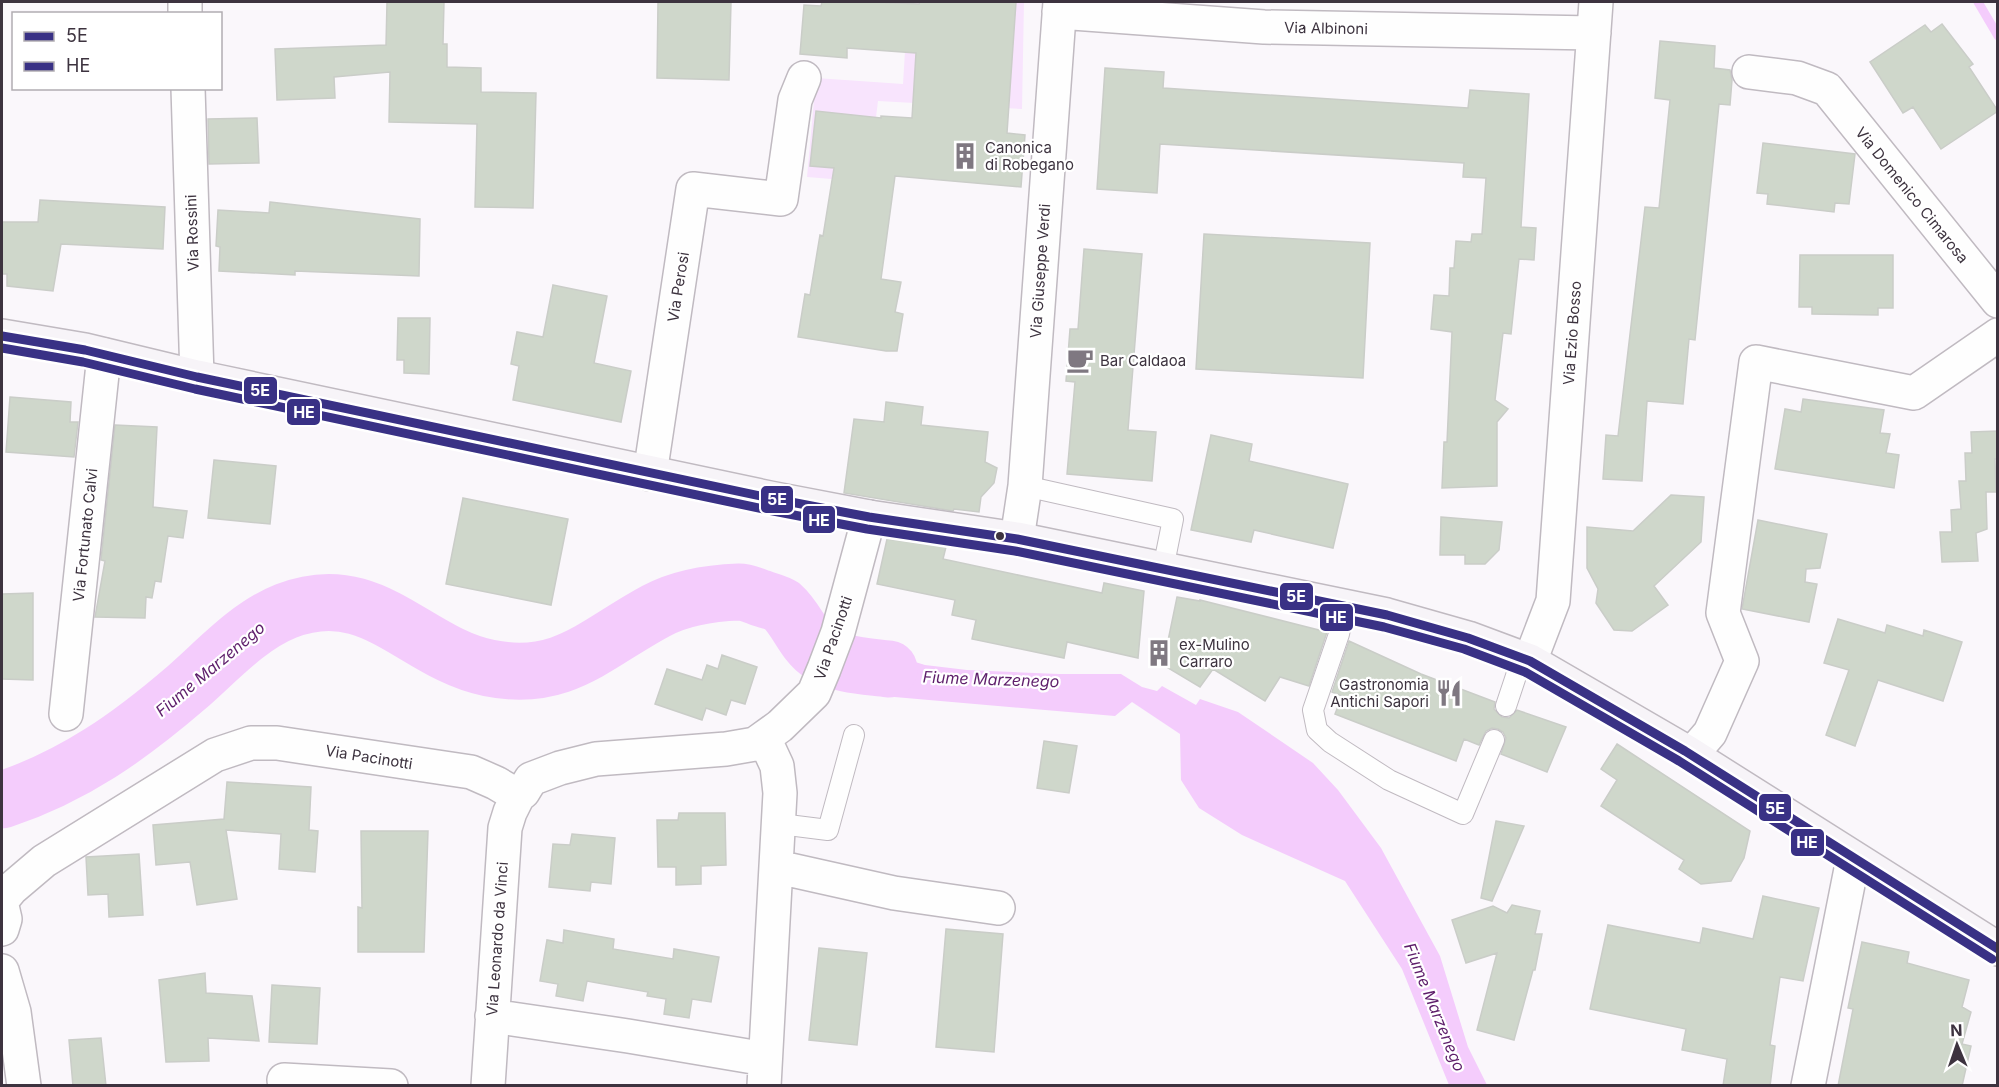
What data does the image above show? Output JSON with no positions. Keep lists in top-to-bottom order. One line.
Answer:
{"streets":{"street":["Via Albinoni","Via Domenico Cimarosa","Via Rossini","Via Giuseppe Verdi","Via Perosi","Via Ezio Bosso","Via Fortunato Calvi","Via Pacinotti","Via Leonardo da Vinci"]},"crossings":[["Via Albinoni","Via Giuseppe Verdi"],["Via Albinoni","Via Ezio Bosso"],["Via Pacinotti","Via Leonardo da Vinci"]],"water":["Fiume Marzenego"],"places":{"building":["Canonica di Robegano","ex-Mulino Carraro"],"cafe":["Bar Caldaoa"],"restaurant":["Gastronomia Antichi Sapori"]},"lines":["transit line 5E","transit line HE"],"legend":["5E","HE"],"north":"top"}
